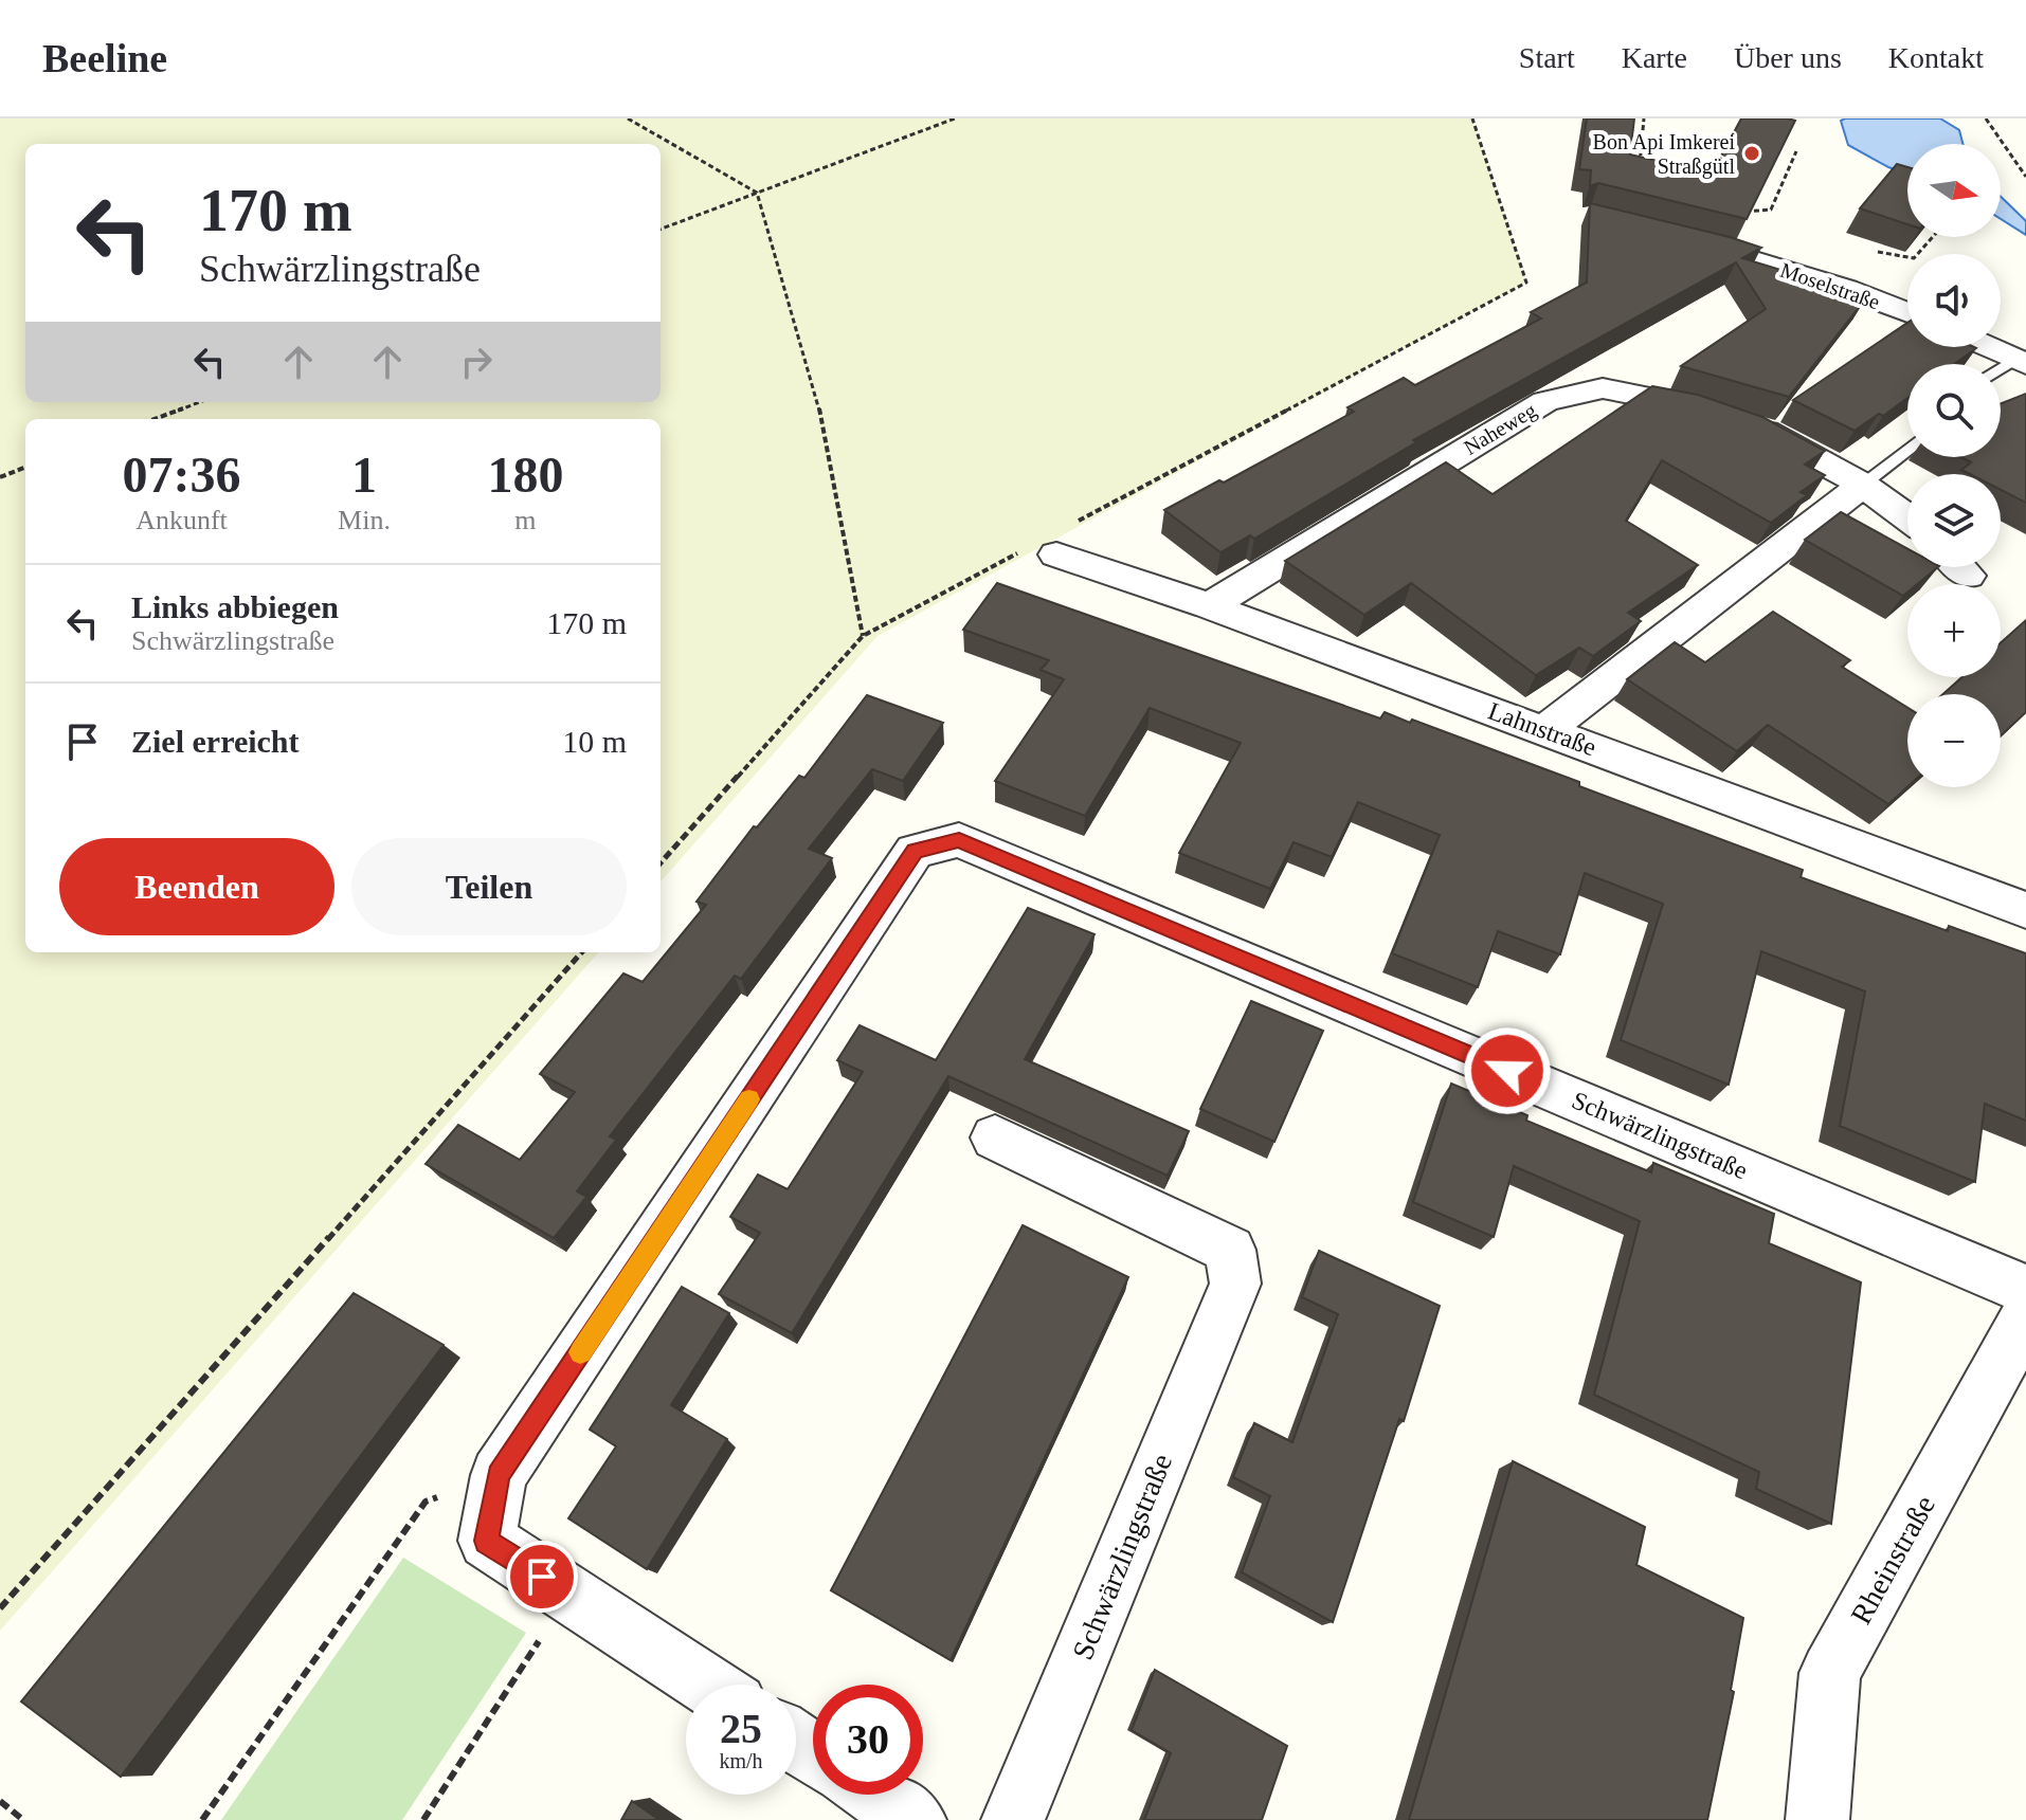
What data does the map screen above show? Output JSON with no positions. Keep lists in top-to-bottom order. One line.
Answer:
{"streets":{"street":["Moselstraße","Naheweg","Lahnstraße","Schwärzlingstraße","Rheinstraße"]},"crossings":[["Naheweg","Lahnstraße"]],"places":["Bon Api Imkerei Straßgütl"],"north":"right","page":{"header":"Beeline","nav":["Start","Karte","Über uns","Kontakt"],"map_buttons":["+","−"],"turn":["170 m","Schwärzlingstraße"],"eta":["07:36","Ankunft","1","Min.","180","m"],"list":[{"name":"Links abbiegen","note":"Schwärzlingstraße","value":"170 m"},{"name":"Ziel erreicht","value":"10 m"}],"buttons":["Beenden","Teilen"],"speed":"25 km/h","limit":"30"}}
